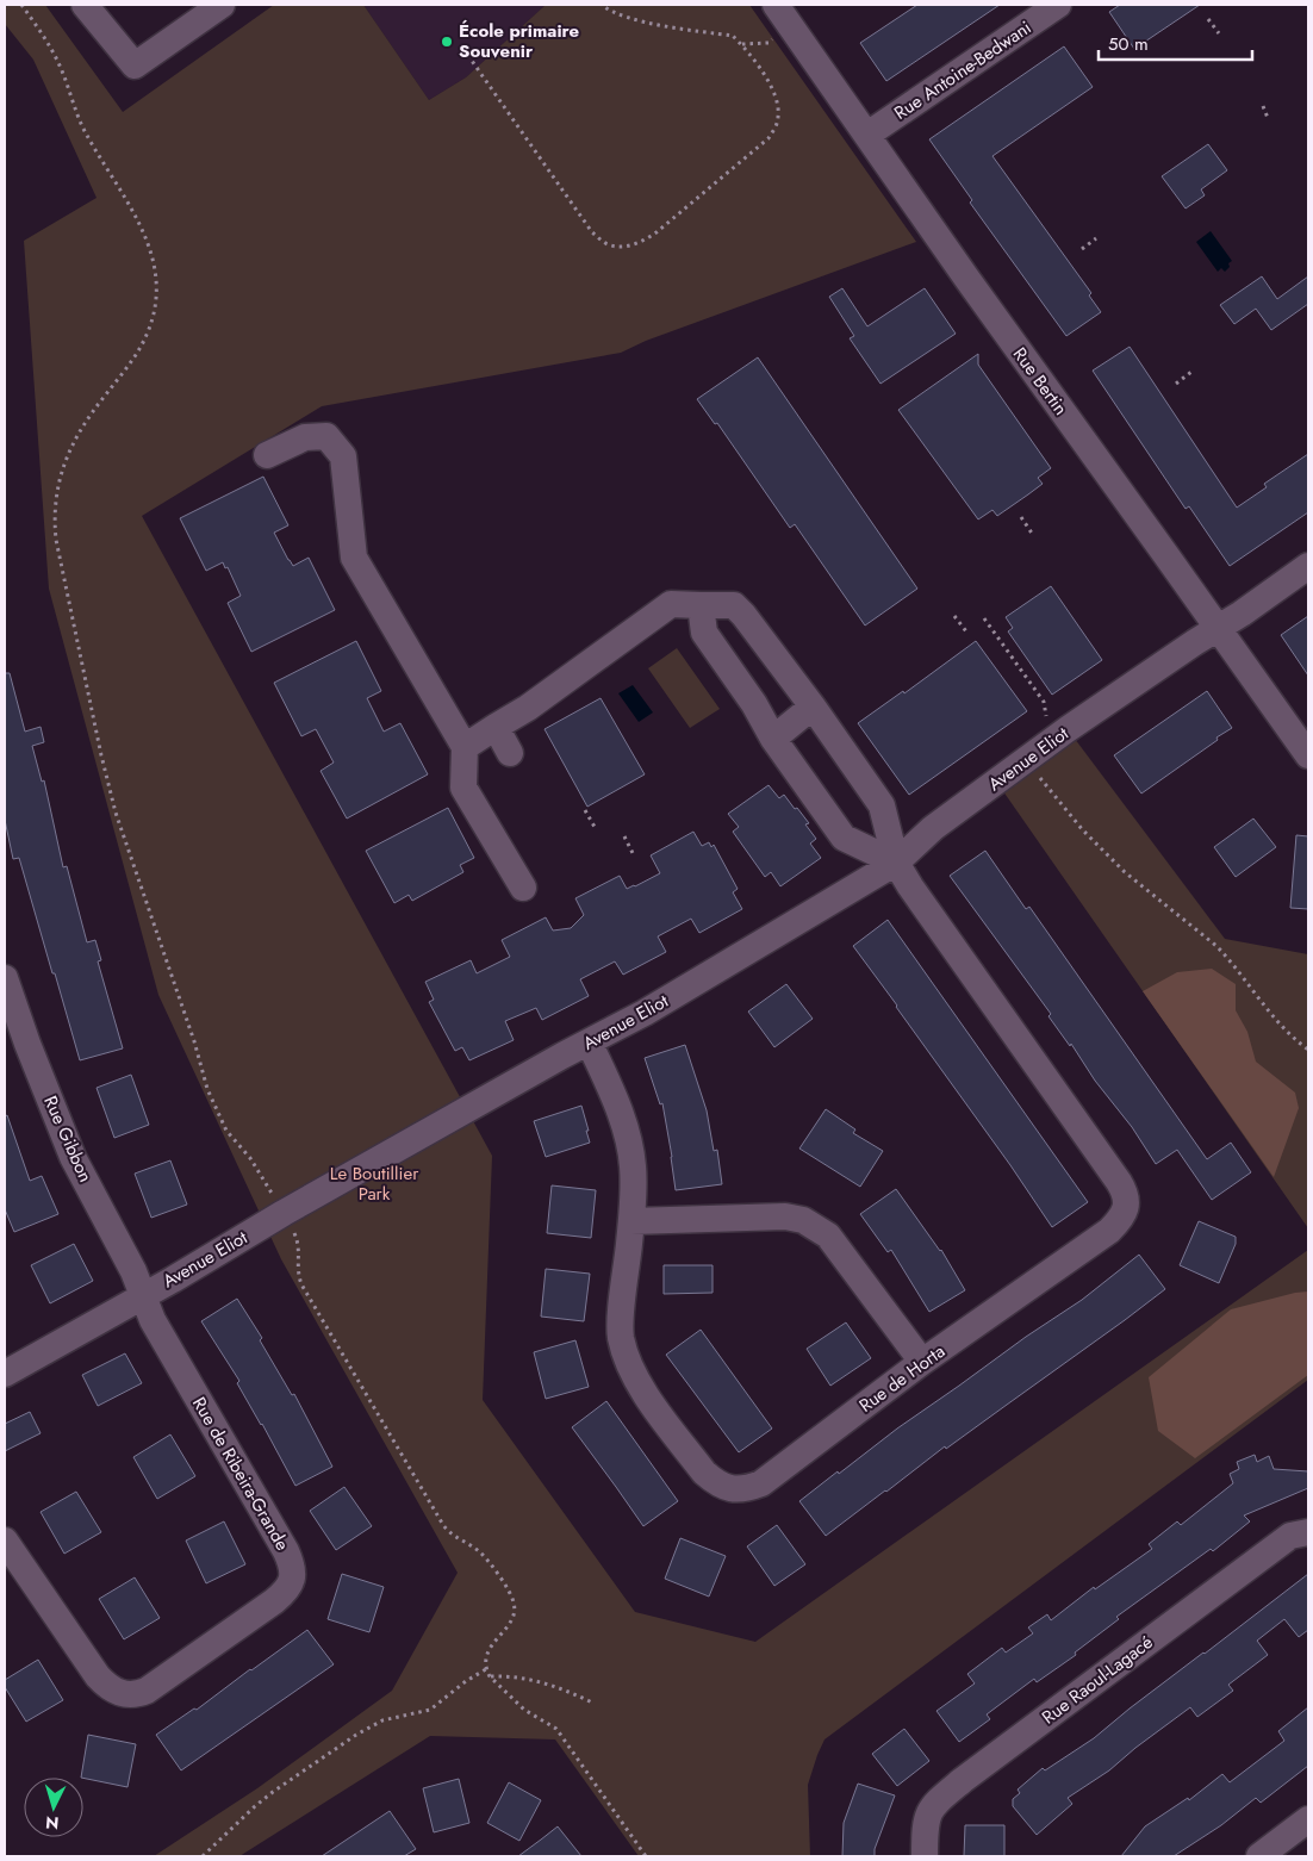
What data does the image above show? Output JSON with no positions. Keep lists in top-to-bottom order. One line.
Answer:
{"streets":{"street":["Rue Antoine-Bedwani","Rue Bertin","Avenue Eliot","Rue Gibbon","Rue de Horta","Rue de Ribeira-Grande","Rue Raoul-Lagacé"]},"crossings":[["Rue Antoine-Bedwani","Rue Bertin"],["Rue Bertin","Avenue Eliot"],["Avenue Eliot","Rue Gibbon"],["Avenue Eliot","Rue de Horta"],["Avenue Eliot","Rue de Ribeira-Grande"],["Rue Gibbon","Rue de Ribeira-Grande"]],"parks":["Le Boutillier Park"],"places":["École primaire Souvenir"],"scale_bar":"50 m","north":"bottom"}
